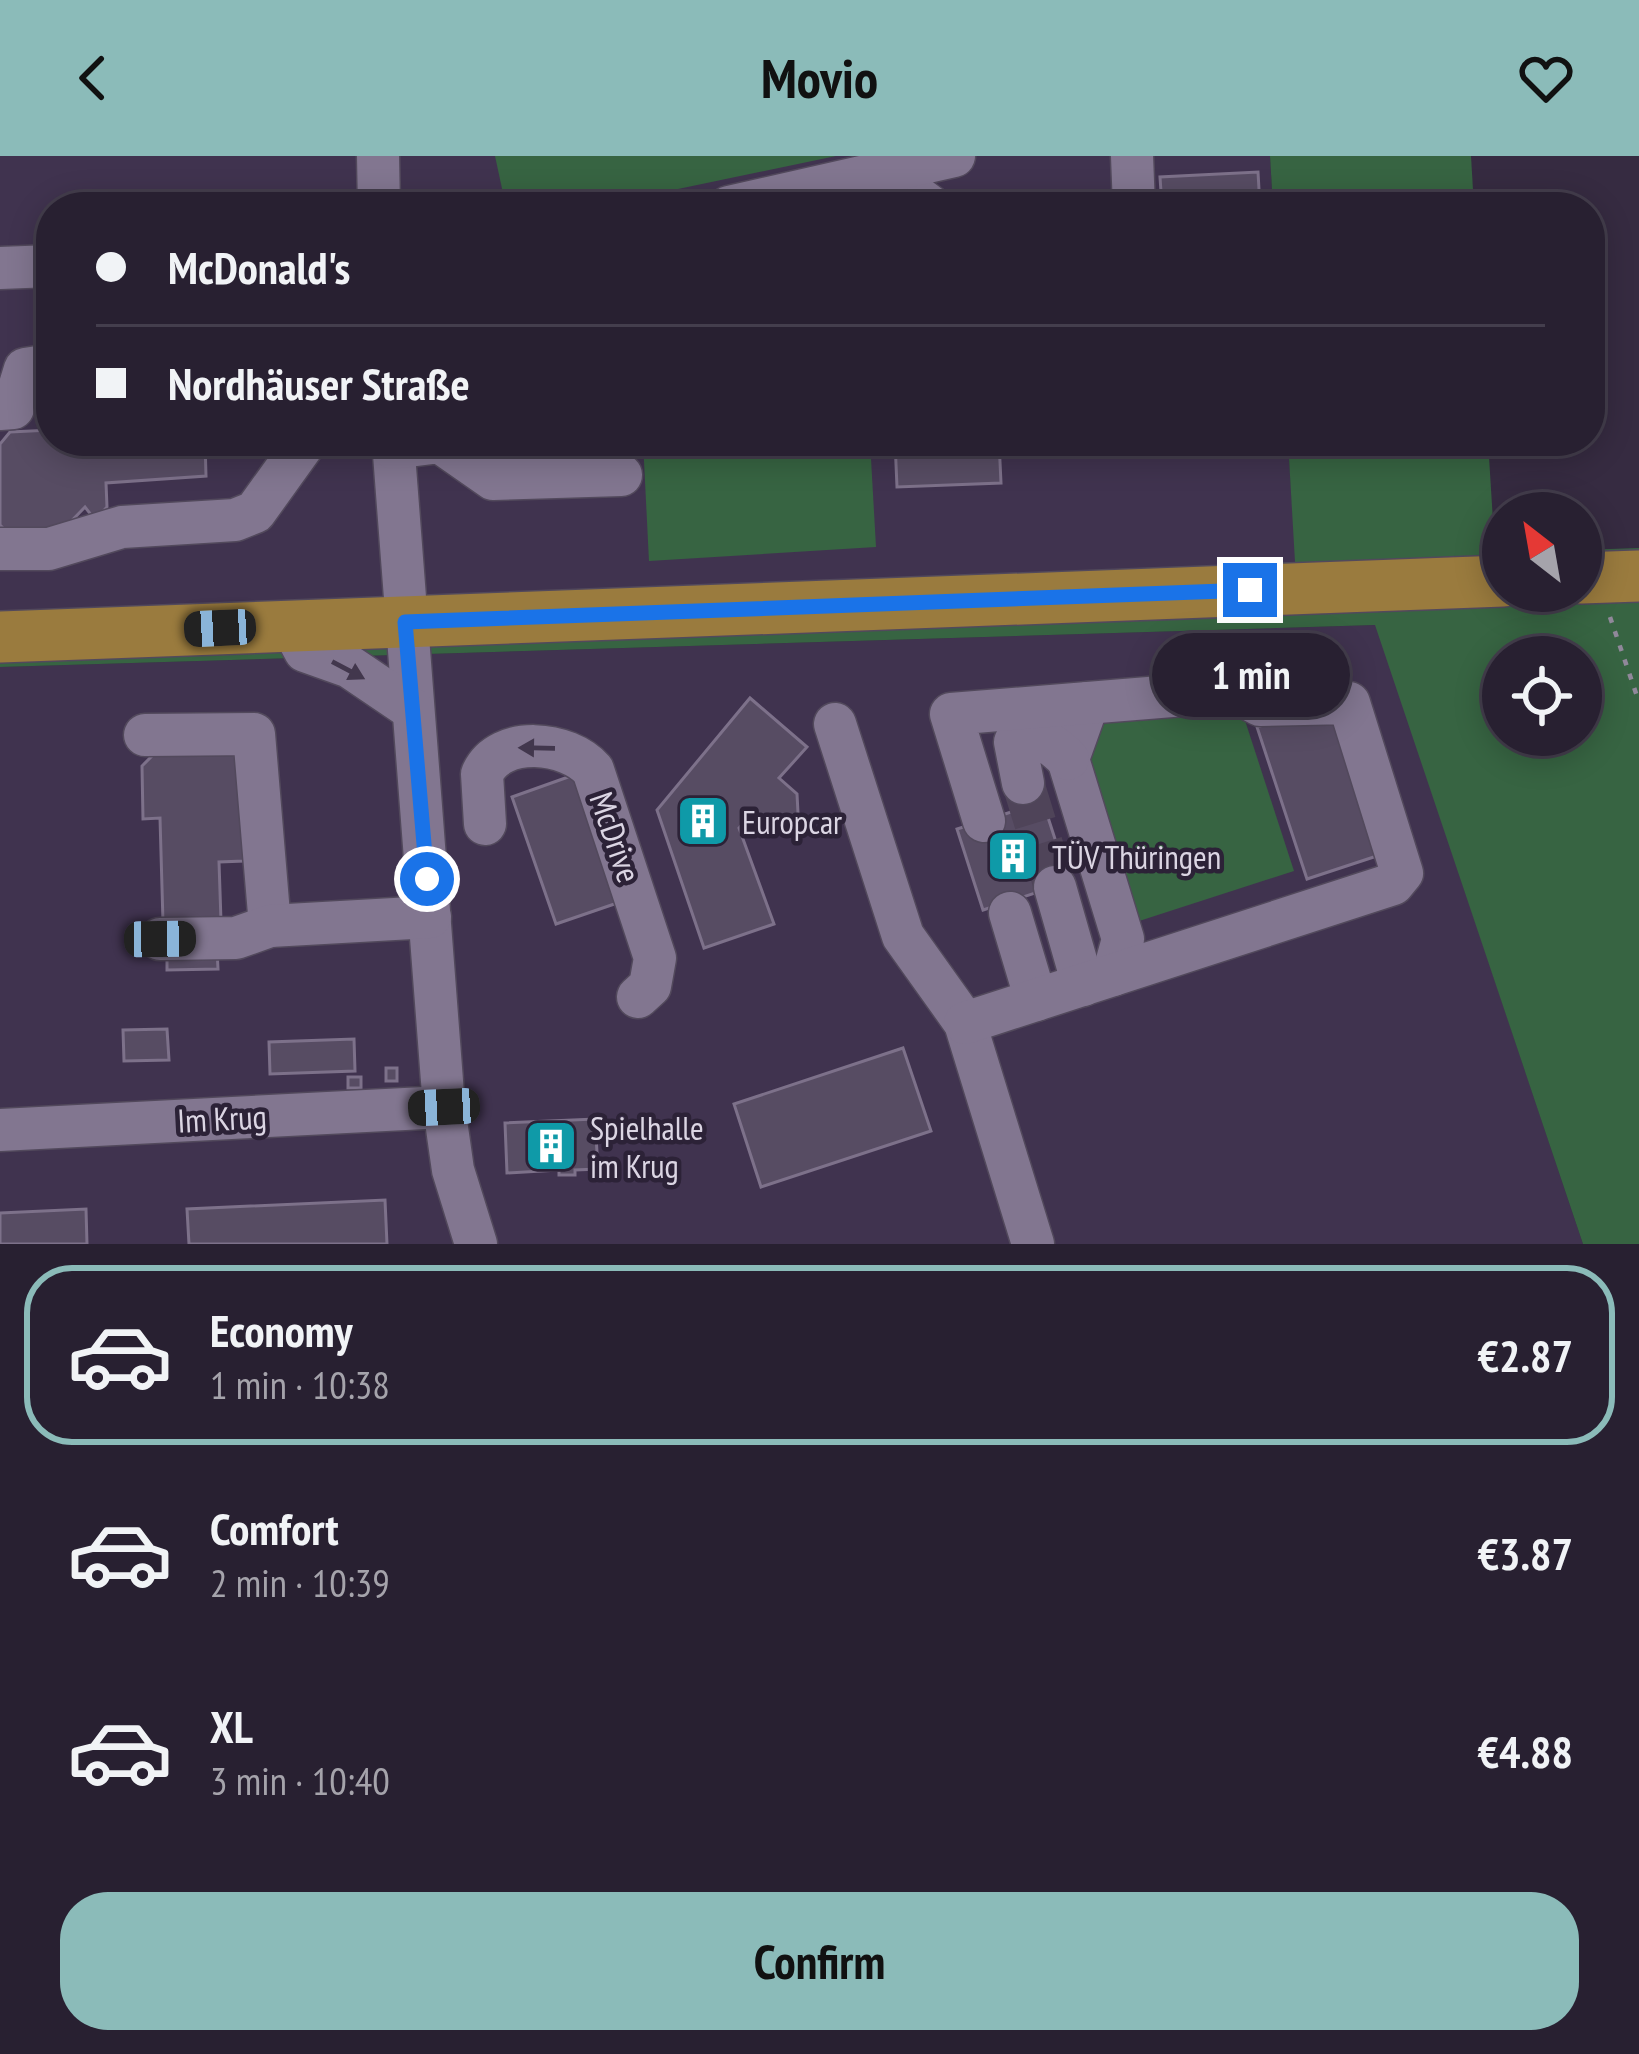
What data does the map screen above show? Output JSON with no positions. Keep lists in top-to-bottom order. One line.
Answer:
{"streets":{"street":["McDrive","Im Krug"]},"places":{"building":["Europcar","TÜV Thüringen","Spielhalle im Krug"]},"north":"top left","page":{"header":"Movio","banner":["McDonald's","Nordhäuser Straße"],"bubble":"1 min","list":[{"name":"Economy","note":"1 min · 10:38","value":"€2.87"},{"name":"Comfort","note":"2 min · 10:39","value":"€3.87"},{"name":"XL","note":"3 min · 10:40","value":"€4.88"}],"buttons":"Confirm"}}
